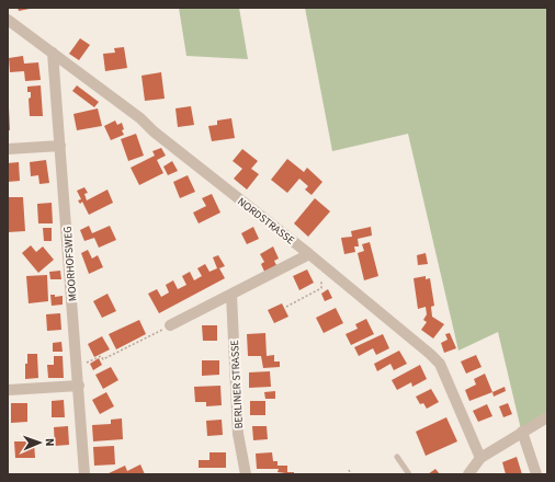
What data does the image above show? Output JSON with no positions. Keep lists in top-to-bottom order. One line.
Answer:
{"streets":{"street":["NORDSTRASSE","MOORHOFSWEG","BERLINER STRASSE"]},"crossings":[["NORDSTRASSE","MOORHOFSWEG"]],"north":"right"}
